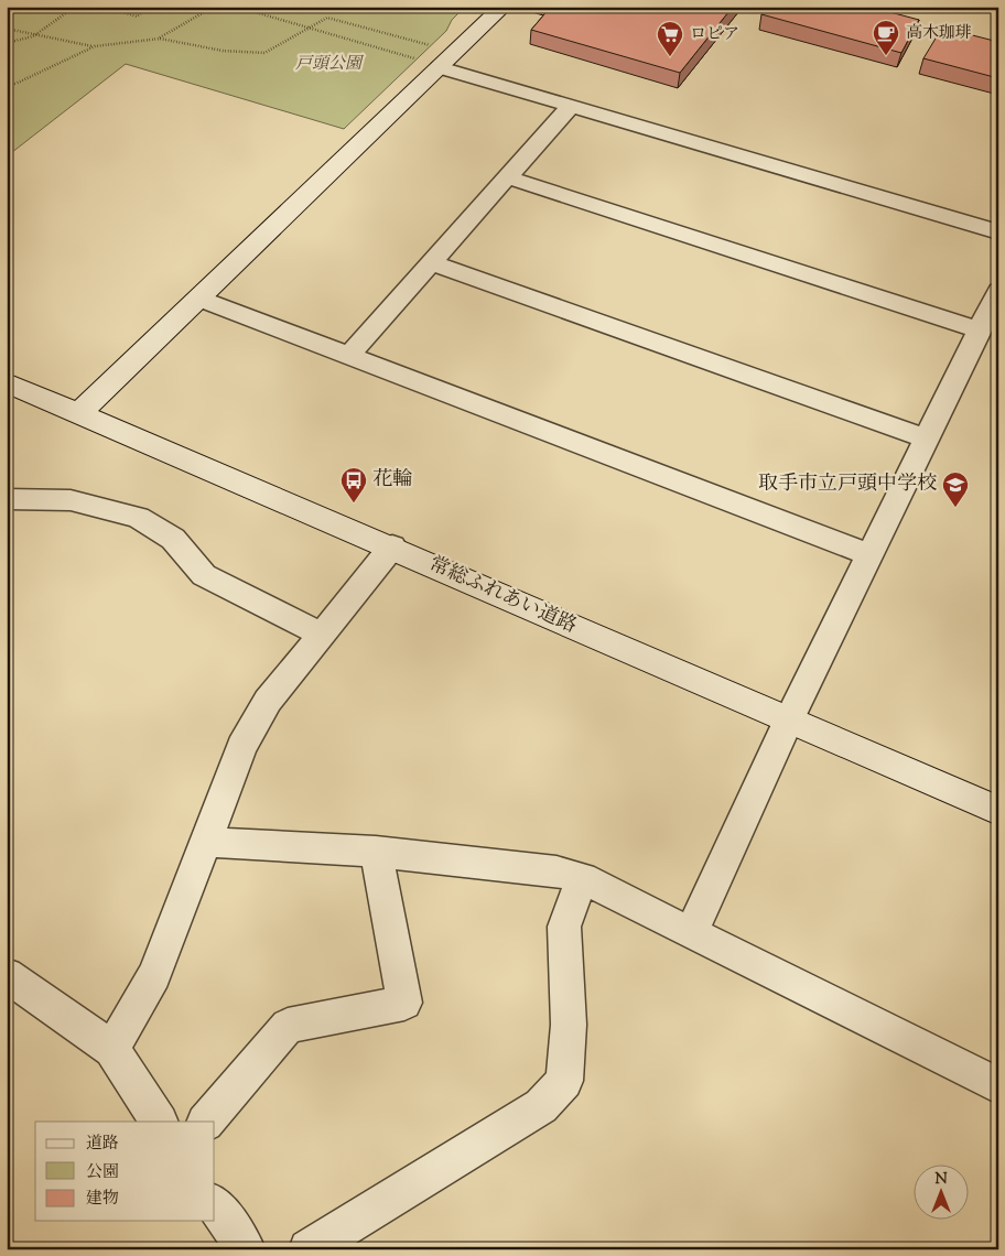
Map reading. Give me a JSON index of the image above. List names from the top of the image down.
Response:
{
  "streets": {
    "street": ["常総ふれあい道路"]
  },
  "parks": ["戸頭公園"],
  "places": {
    "cafe": ["高木珈琲"],
    "supermarket": ["ロピア"],
    "bus stop": ["花輪"],
    "school or university": ["取手市立戸頭中学校"]
  },
  "legend": ["道路", "公園", "建物"],
  "north": "top"
}
